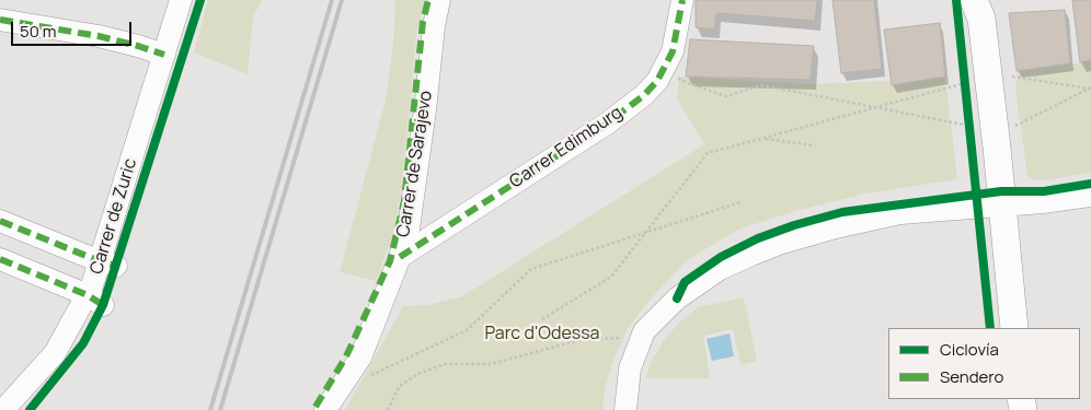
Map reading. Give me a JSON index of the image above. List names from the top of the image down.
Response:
{
  "streets": {
    "street": ["Carrer Edimburg", "Carrer de Sarajevo", "Carrer de Zuric"]
  },
  "crossings": [
    ["Carrer Edimburg", "Carrer de Sarajevo"]
  ],
  "parks": ["Parc d'Odessa"],
  "legend": ["Ciclovía", "Sendero"],
  "scale_bar": "50 m"
}
